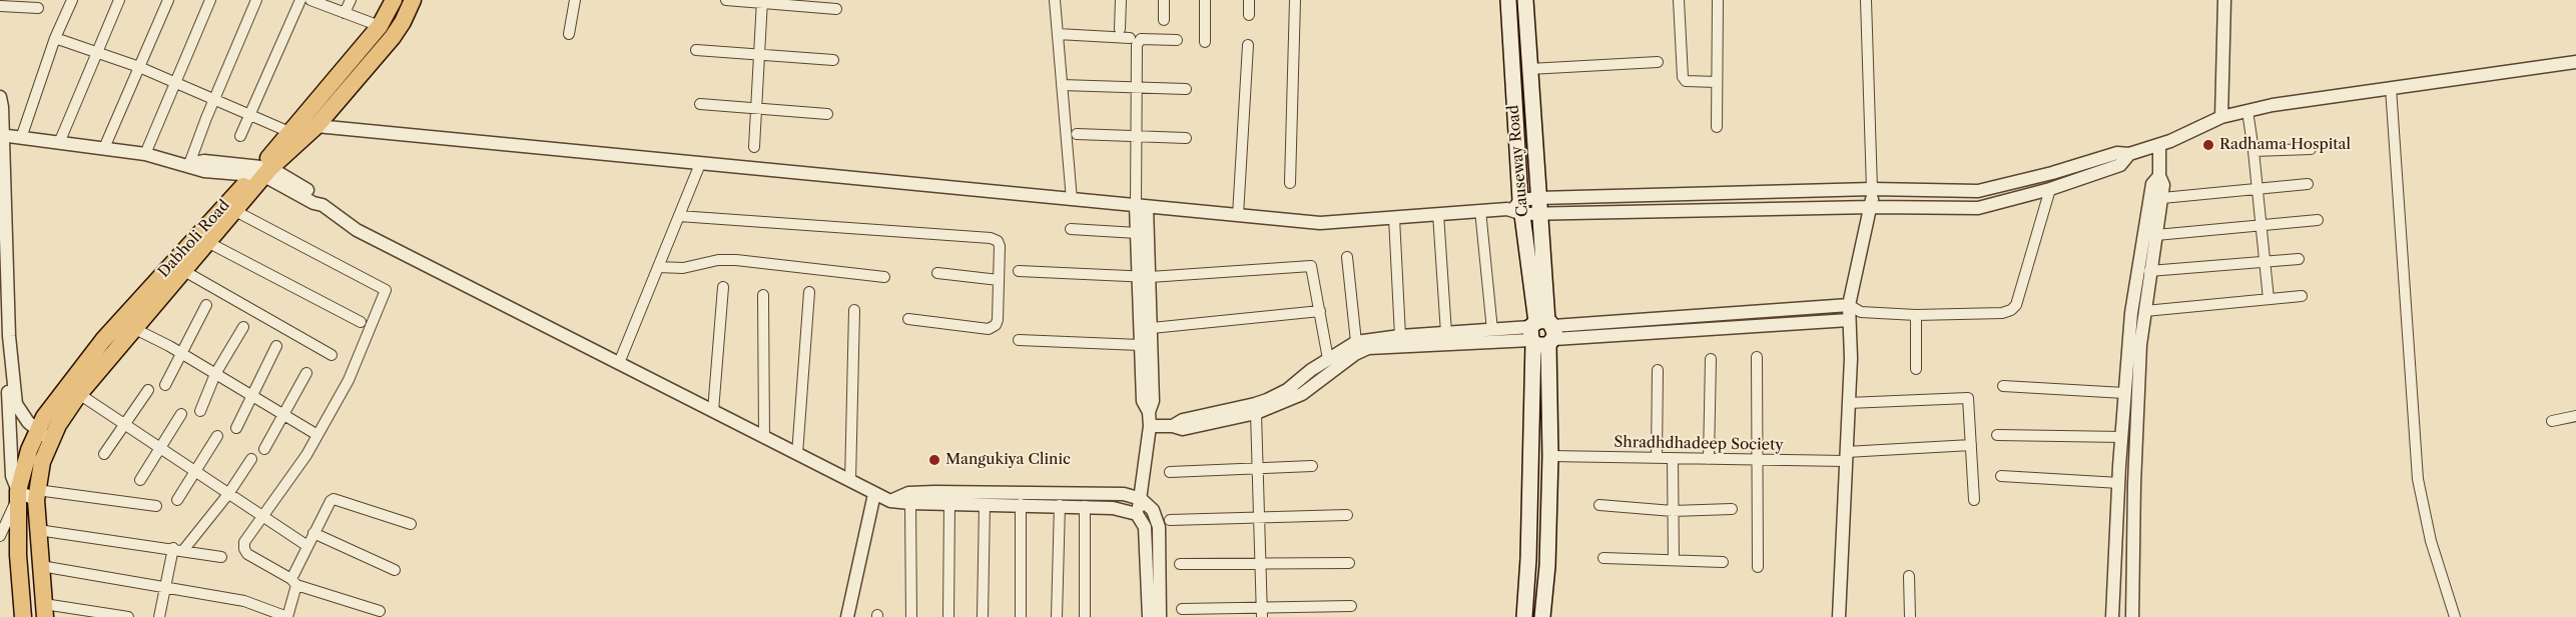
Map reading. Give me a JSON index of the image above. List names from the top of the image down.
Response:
{
  "streets": {
    "main road": ["Causeway Road", "Dabholi Road"],
    "street": ["Shradhdhadeep Society"]
  },
  "crossings": [
    ["Causeway Road", "Shradhdhadeep Society"]
  ],
  "places": ["Radhama Hospital", "Mangukiya Clinic"]
}
